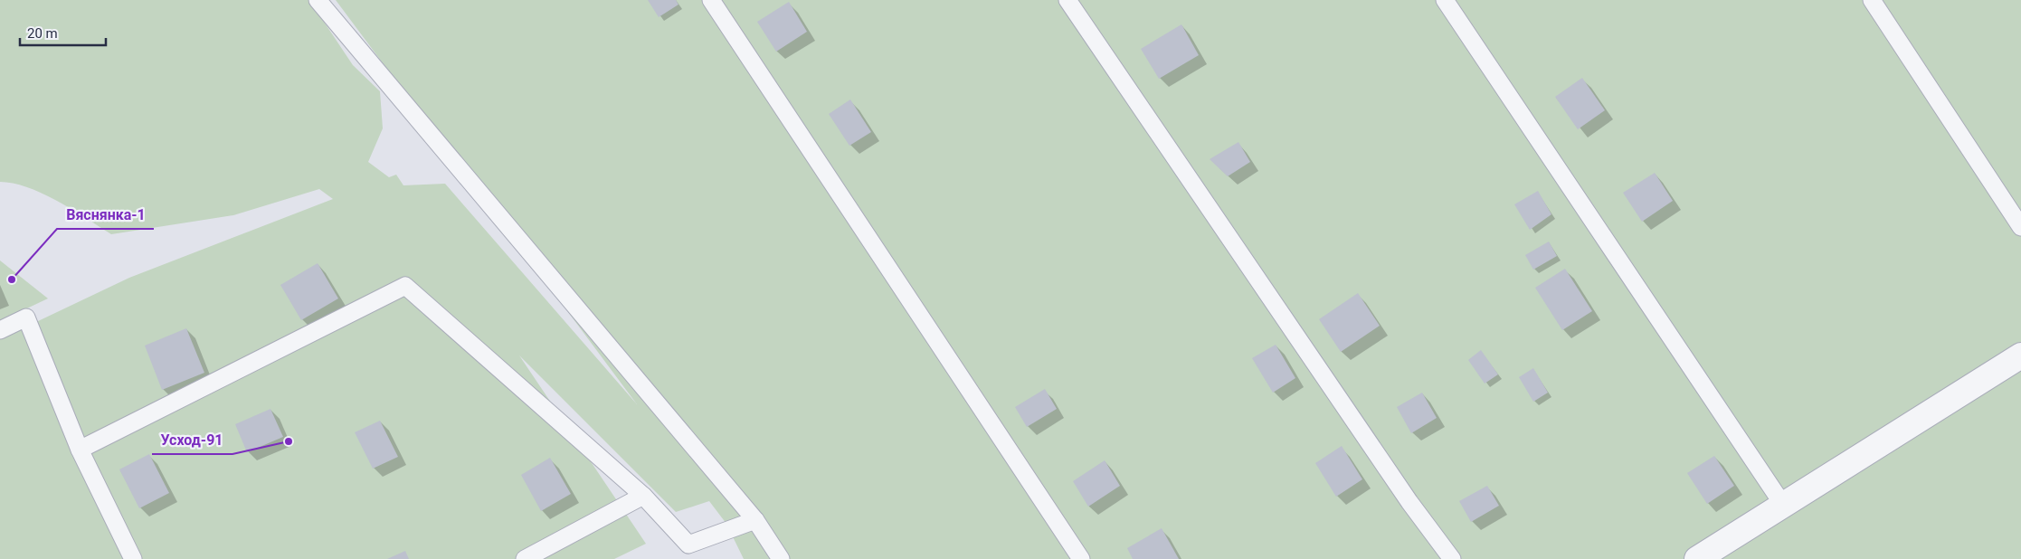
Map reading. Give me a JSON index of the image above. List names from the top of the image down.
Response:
{
  "places": ["Вяснянка-1", "Усход-91"],
  "scale_bar": "20 m"
}
